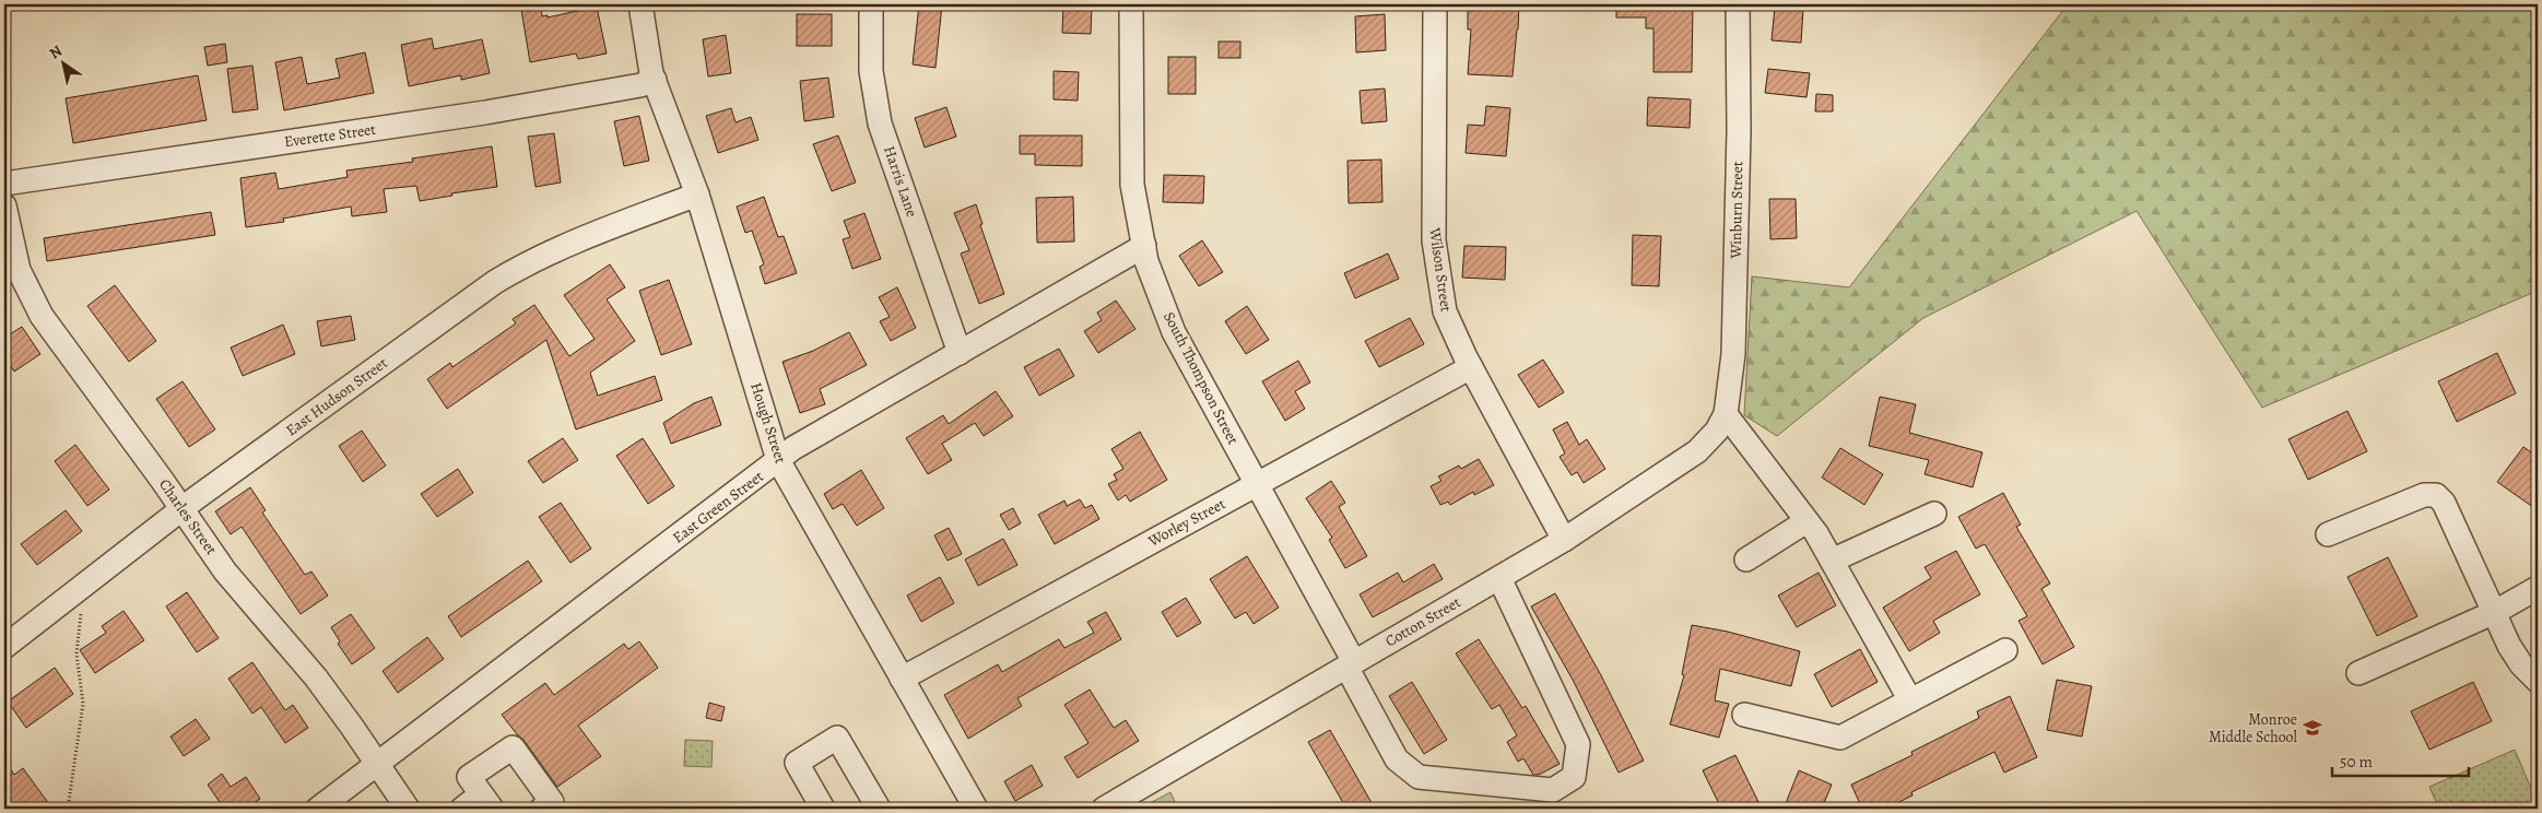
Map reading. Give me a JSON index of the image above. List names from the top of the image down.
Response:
{
  "streets": {
    "street": [
      "Everette Street",
      "Harris Lane",
      "Winburn Street",
      "Wilson Street",
      "South Thompson Street",
      "East Hudson Street",
      "Hough Street",
      "East Green Street",
      "Charles Street",
      "Worley Street",
      "Cotton Street"
    ]
  },
  "crossings": [
    ["Everette Street", "Hough Street"],
    ["Harris Lane", "East Green Street"],
    ["Winburn Street", "Cotton Street"],
    ["Wilson Street", "Worley Street"],
    ["Wilson Street", "Cotton Street"],
    ["South Thompson Street", "East Green Street"],
    ["South Thompson Street", "Worley Street"],
    ["South Thompson Street", "Cotton Street"],
    ["East Hudson Street", "Hough Street"],
    ["East Hudson Street", "Charles Street"],
    ["Hough Street", "East Green Street"],
    ["Hough Street", "Worley Street"],
    ["East Green Street", "Charles Street"]
  ],
  "places": {
    "school or university": ["Monroe Middle School"]
  },
  "scale_bar": "50 m",
  "north": "top left"
}
